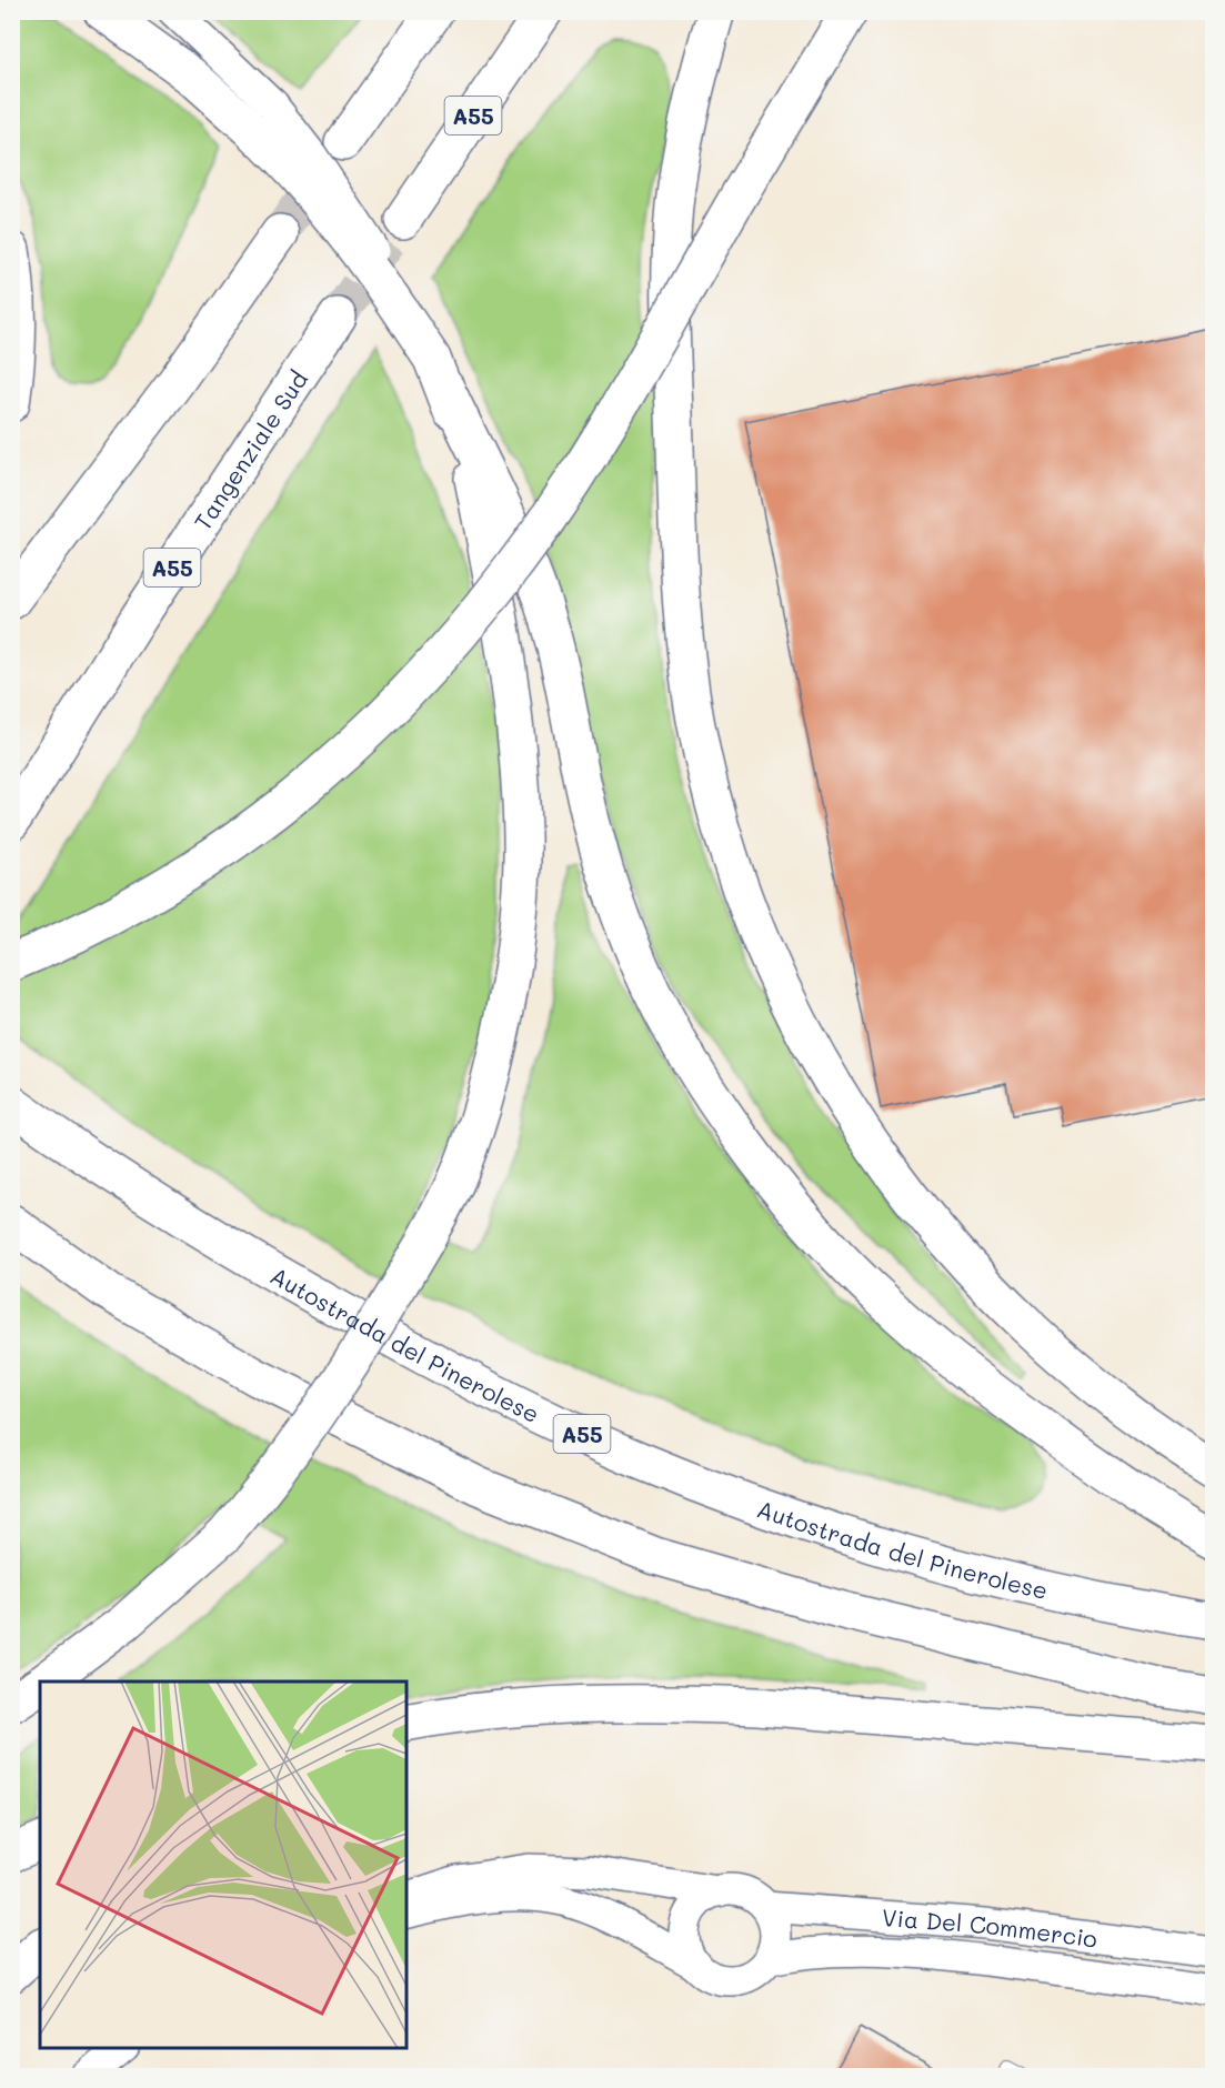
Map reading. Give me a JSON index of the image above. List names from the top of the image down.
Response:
{
  "streets": {
    "highway": ["A55", "Tangenziale Sud", "Autostrada del Pinerolese"],
    "street": ["Via Del Commercio"]
  }
}
